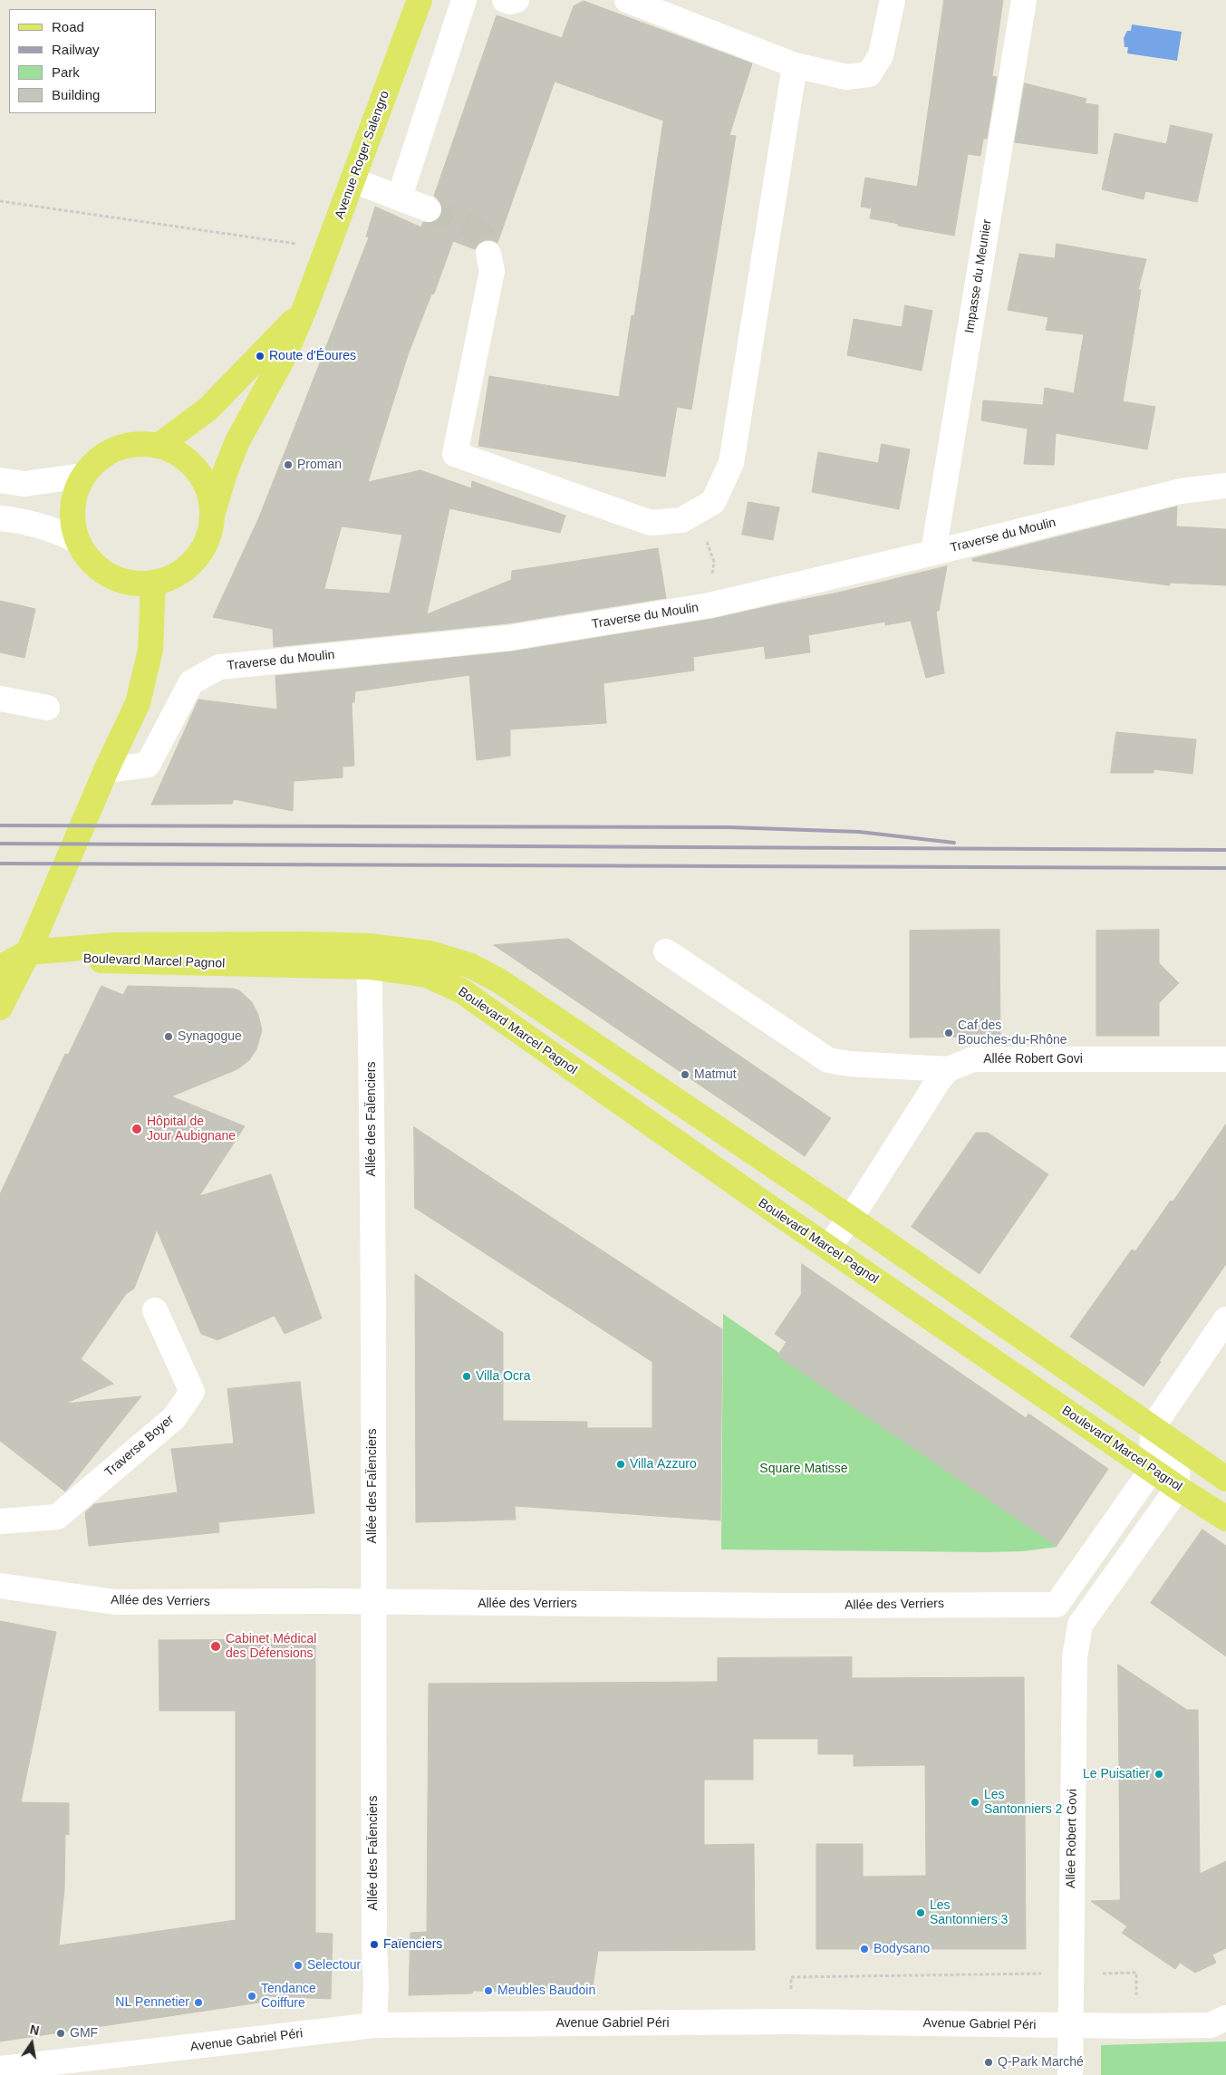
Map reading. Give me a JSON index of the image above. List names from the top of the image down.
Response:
{
  "streets": {
    "main road": ["Avenue Roger Salengro", "Boulevard Marcel Pagnol"],
    "street": [
      "Impasse du Meunier",
      "Traverse du Moulin",
      "Allée Robert Govi",
      "Allée des FaÏenciers",
      "Traverse Boyer",
      "Allée des Verriers",
      "Avenue Gabriel Péri"
    ]
  },
  "crossings": [
    ["Impasse du Meunier", "Traverse du Moulin"],
    ["Boulevard Marcel Pagnol", "Allée Robert Govi"],
    ["Boulevard Marcel Pagnol", "Allée des FaÏenciers"],
    ["Allée Robert Govi", "Avenue Gabriel Péri"],
    ["Allée des FaÏenciers", "Allée des Verriers"],
    ["Allée des FaÏenciers", "Avenue Gabriel Péri"]
  ],
  "parks": ["Square Matisse"],
  "places": [
    "Route d'Éoures",
    "Proman",
    "Caf des Bouches-du-Rhône",
    "Synagogue",
    "Matmut",
    "Hôpital de Jour Aubignane",
    "Villa Ocra",
    "Villa Azzuro",
    "Cabinet Médical des Défensions",
    "Le Puisatier",
    "Les Santonniers 2",
    "Les Santonniers 3",
    "Faïenciers",
    "Bodysano",
    "Selectour",
    "Meubles Baudoin",
    "Tendance Coiffure",
    "NL Pennetier",
    "GMF",
    "Q-Park Marché"
  ],
  "legend": [
    "Road",
    "Railway",
    "Park",
    "Building"
  ],
  "north": "top"
}
